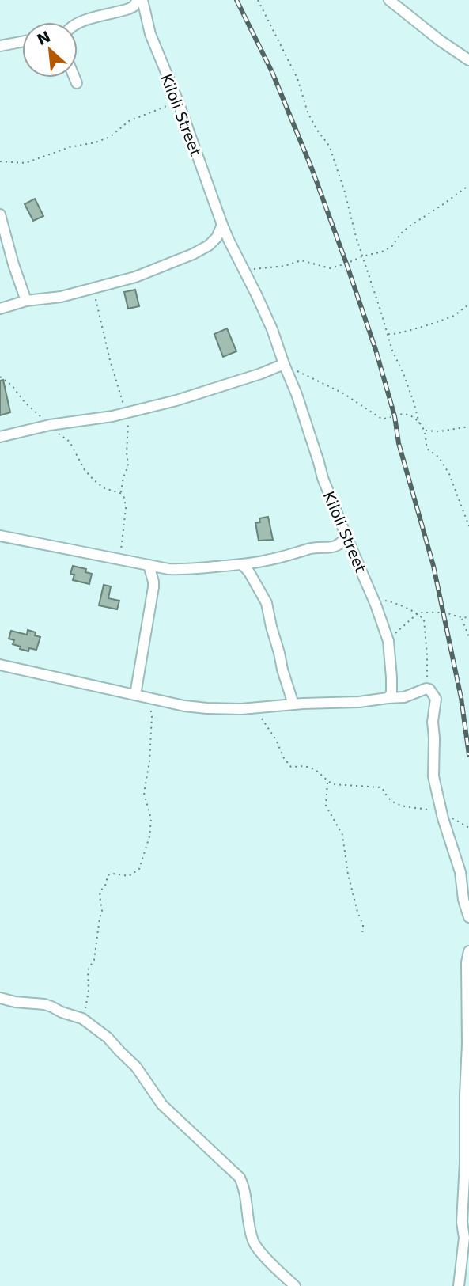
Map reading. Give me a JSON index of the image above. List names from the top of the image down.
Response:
{
  "streets": {
    "street": ["Kiloli Street"]
  },
  "north": "top left"
}
